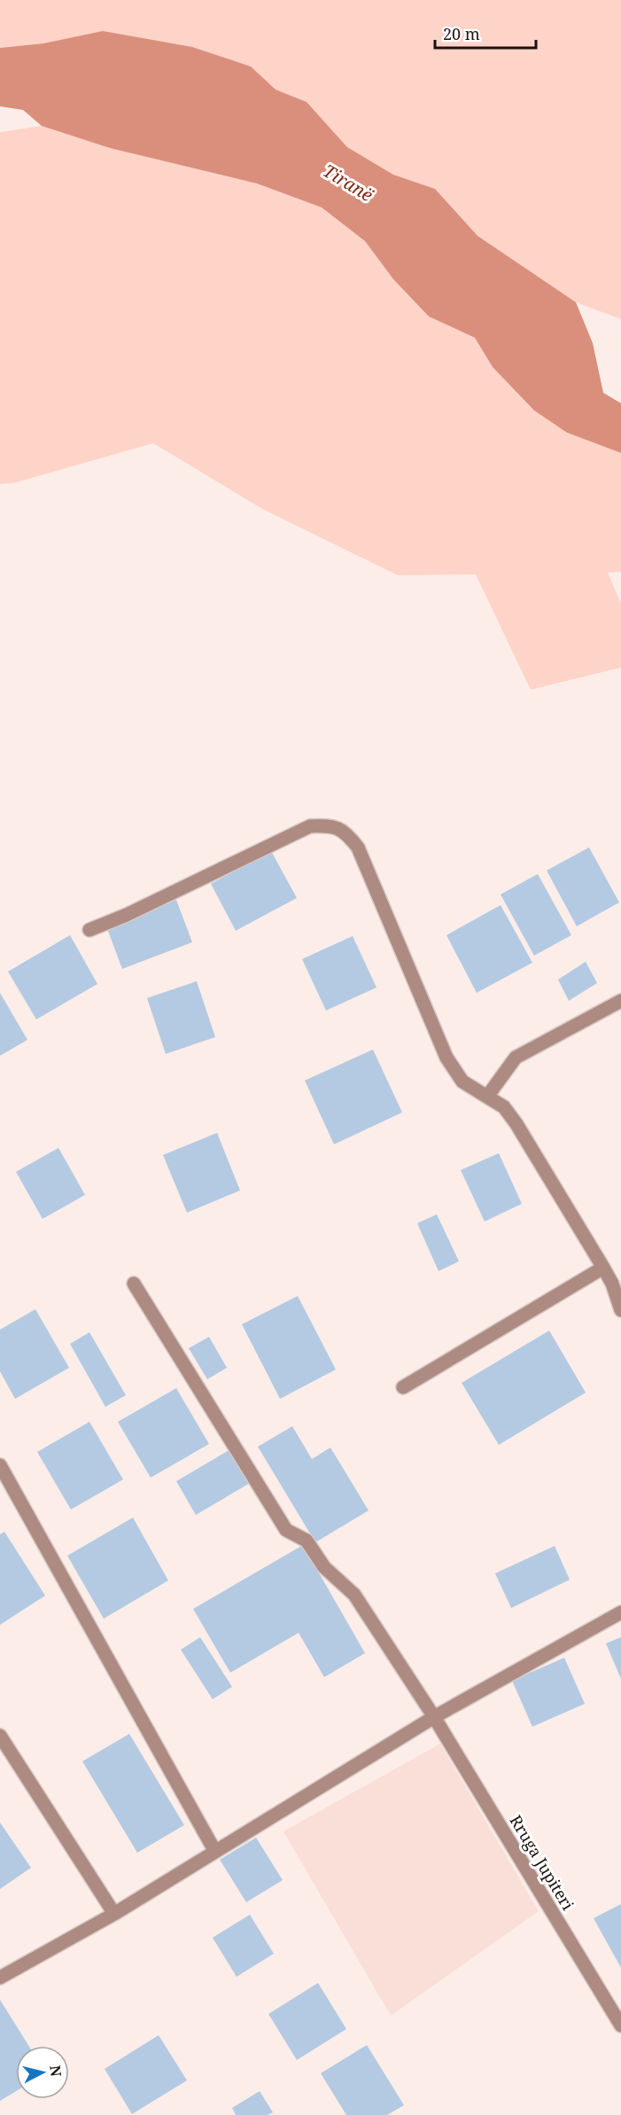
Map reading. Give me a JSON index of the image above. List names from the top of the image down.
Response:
{
  "streets": {
    "street": ["Rruga Jupiteri"]
  },
  "water": ["Tiranë"],
  "scale_bar": "20 m",
  "north": "right"
}
